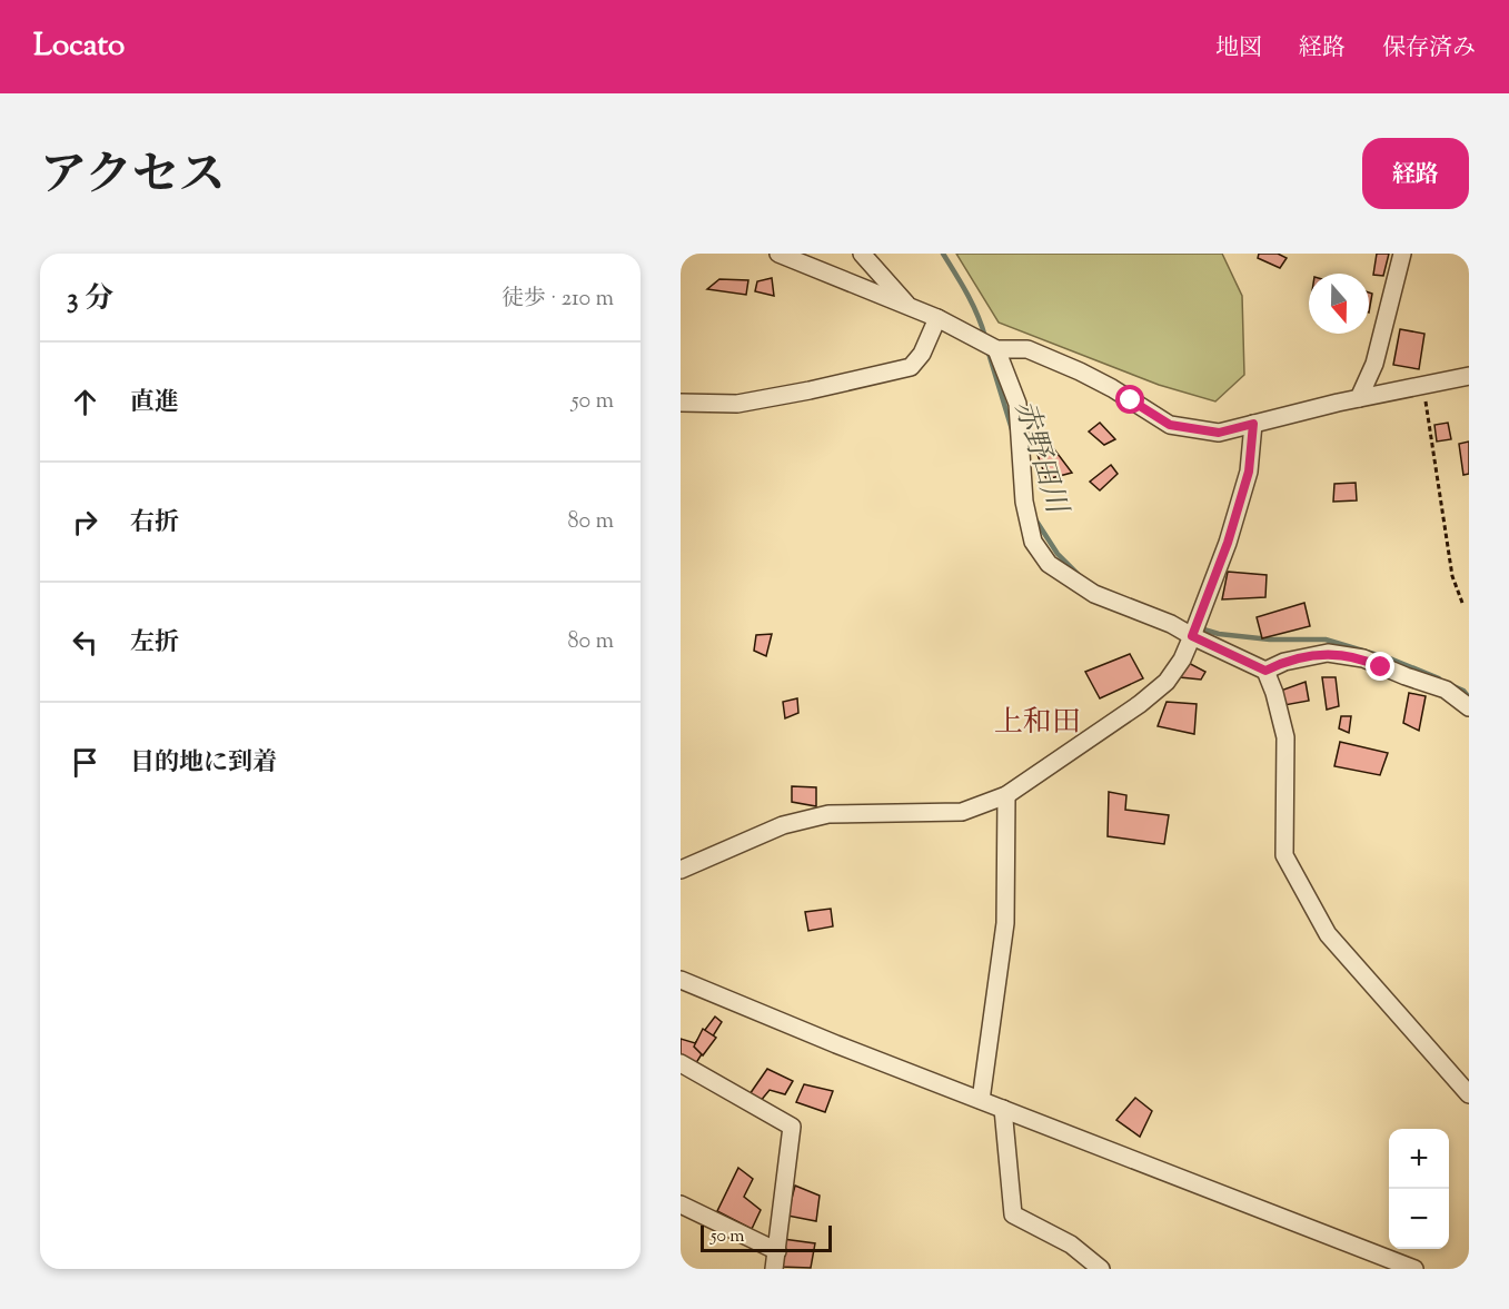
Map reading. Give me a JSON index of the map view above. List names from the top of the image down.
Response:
{
  "districts": ["上和田"],
  "water": ["赤野田川"],
  "scale_bar": "50 m",
  "north": "bottom",
  "page": {
    "header": "Locato",
    "nav": ["地図", "経路", "保存済み"],
    "title": "アクセス",
    "buttons": "経路",
    "heading": ["3 分", "徒歩 · 210 m"],
    "list": [
      ["直進", "50 m"],
      ["右折", "80 m"],
      ["左折", "80 m"],
      "目的地に到着"
    ],
    "map_buttons": ["+", "−"],
    "scale": "50 m"
  }
}
